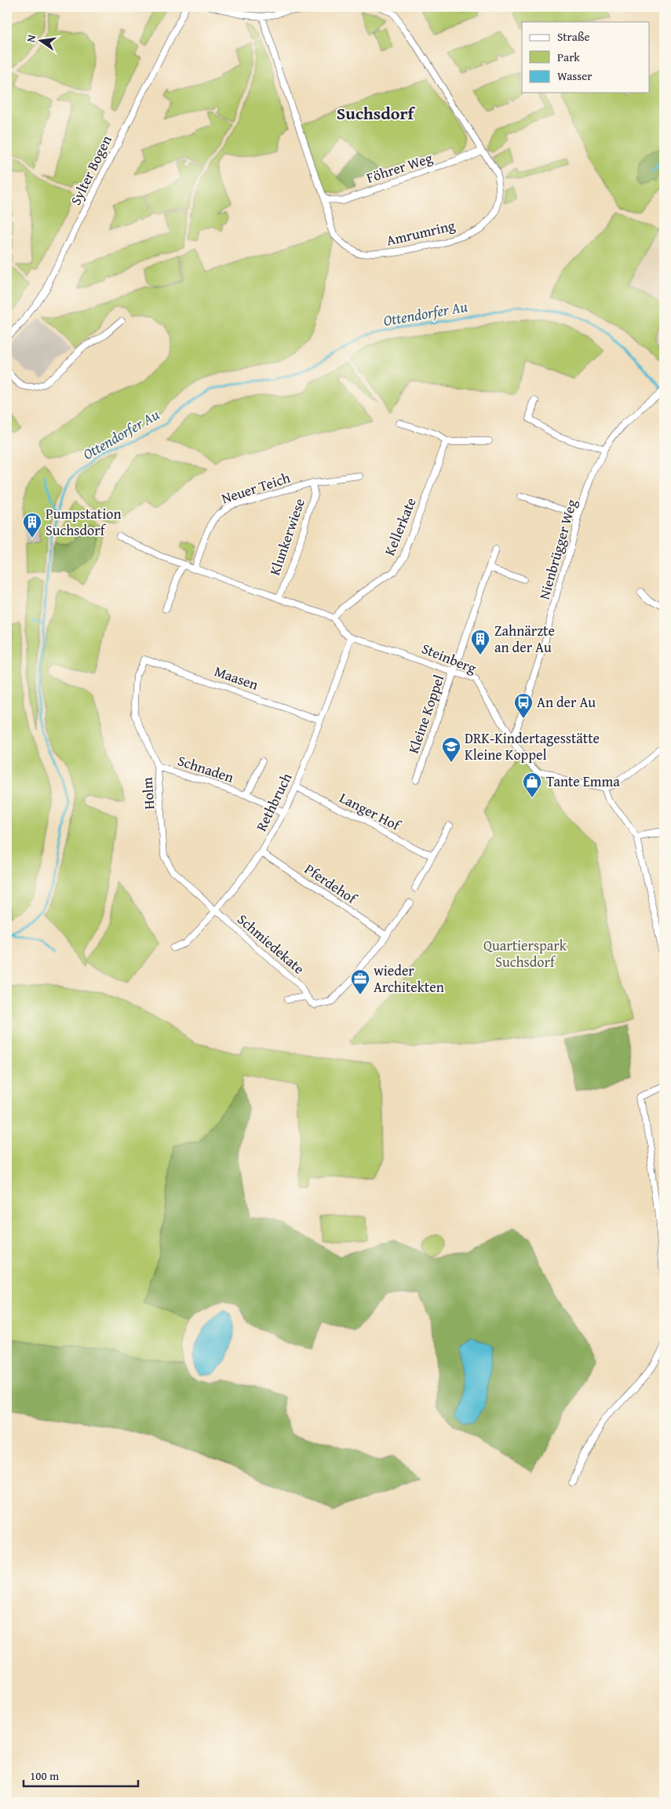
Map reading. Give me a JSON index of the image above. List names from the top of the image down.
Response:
{
  "streets": {
    "street": [
      "Föhrer Weg",
      "Sylter Bogen",
      "Amrumring",
      "Neuer Teich",
      "Kellerkate",
      "Klunkerwiese",
      "Nienbrügger Weg",
      "Steinberg",
      "Maasen",
      "Kleine Koppel",
      "Schnaden",
      "Holm",
      "Rethbruch",
      "Langer Hof",
      "Pferdehof",
      "Schmiedekate"
    ]
  },
  "crossings": [
    ["Föhrer Weg", "Amrumring"],
    ["Neuer Teich", "Klunkerwiese"],
    ["Kellerkate", "Steinberg"],
    ["Nienbrügger Weg", "Steinberg"],
    ["Steinberg", "Kleine Koppel"],
    ["Steinberg", "Rethbruch"],
    ["Maasen", "Holm"],
    ["Maasen", "Rethbruch"],
    ["Schnaden", "Holm"],
    ["Schnaden", "Rethbruch"],
    ["Holm", "Rethbruch"],
    ["Holm", "Schmiedekate"],
    ["Rethbruch", "Langer Hof"],
    ["Rethbruch", "Pferdehof"],
    ["Rethbruch", "Schmiedekate"],
    ["Pferdehof", "Schmiedekate"]
  ],
  "districts": ["Suchsdorf"],
  "water": ["Ottendorfer Au"],
  "parks": ["Quartierspark Suchsdorf"],
  "places": {
    "building": ["Pumpstation Suchsdorf", "Zahnärzte an der Au"],
    "bus stop": ["An der Au"],
    "school or university": ["DRK-Kindertagesstätte Kleine Koppel"],
    "shop": ["Tante Emma"],
    "office": ["wieder Architekten"]
  },
  "legend": ["Straße", "Park", "Wasser"],
  "scale_bar": "100 m",
  "north": "left"
}
